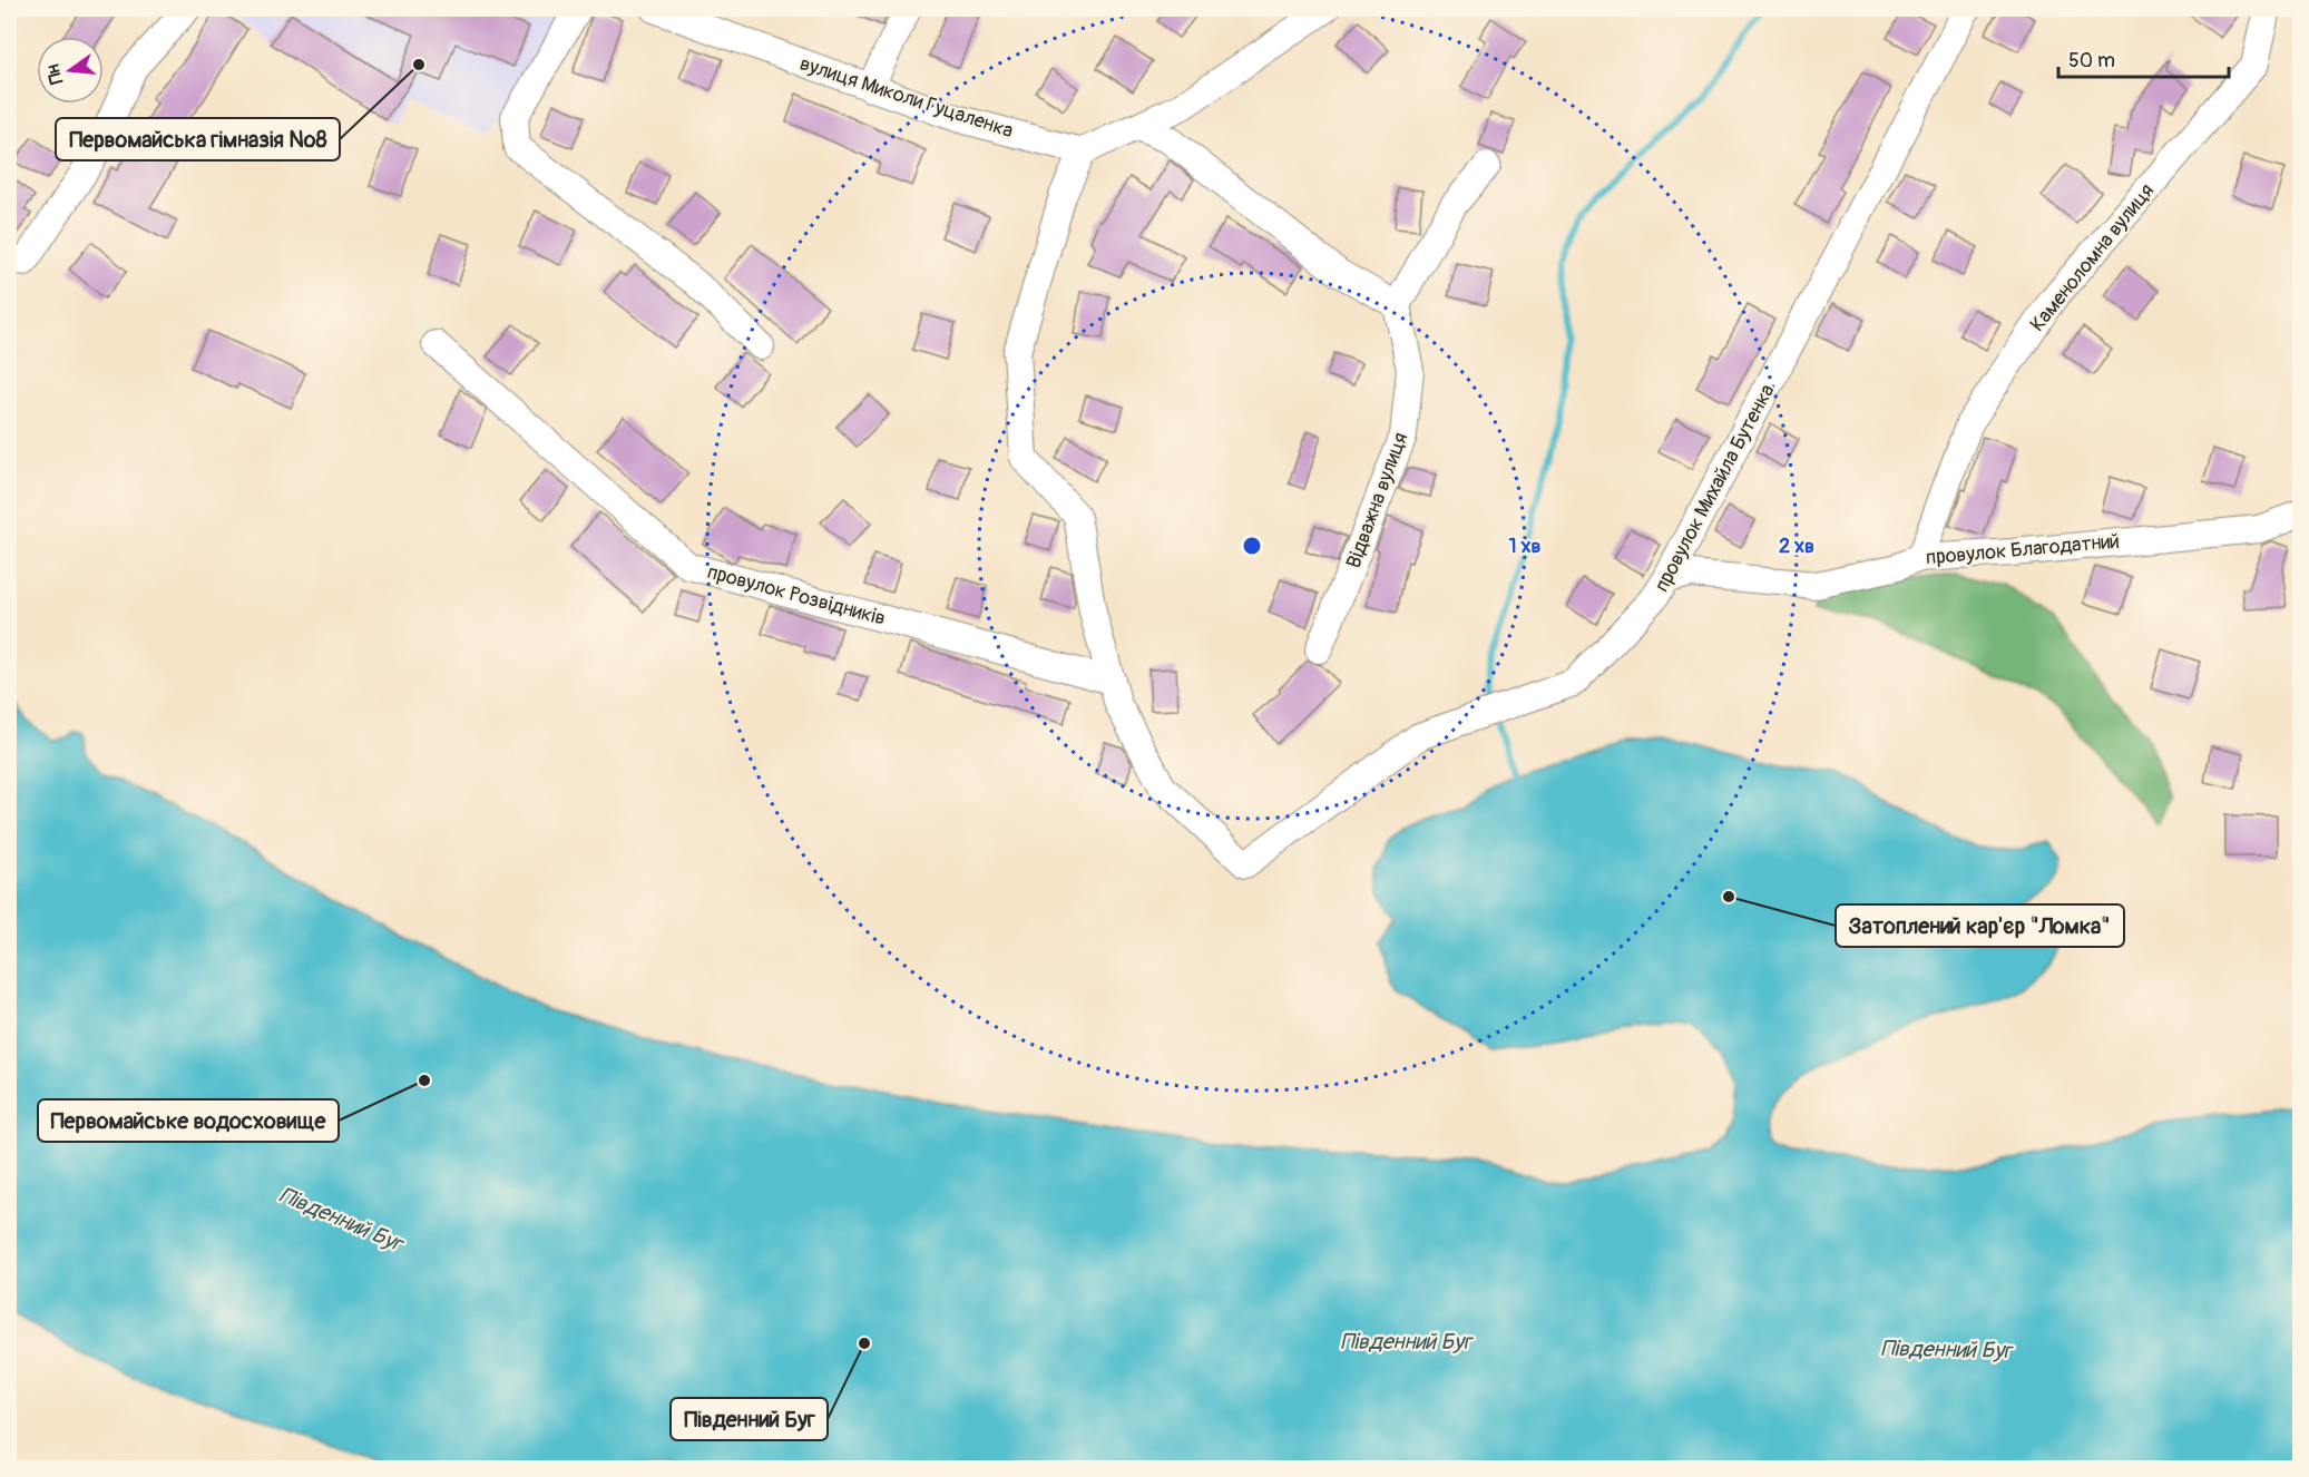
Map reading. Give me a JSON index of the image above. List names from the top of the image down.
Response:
{
  "streets": {
    "street": [
      "вулиця Миколи Гуцаленка",
      "Каменоломна вулиця",
      "провулок Михайла Бутенка",
      "Відважна вулиця",
      "провулок Благодатний",
      "провулок Розвідників"
    ]
  },
  "crossings": [
    ["Каменоломна вулиця", "провулок Благодатний"],
    ["провулок Михайла Бутенка", "провулок Благодатний"],
    ["провулок Михайла Бутенка", "провулок Розвідників"]
  ],
  "water": ["Південний Буг"],
  "places": [
    "Первомайська гімназія №8",
    "Затоплений кар'єр \"Ломка\"",
    "Первомайське водосховище",
    "Південний Буг"
  ],
  "scale_bar": "50 m",
  "north": "left",
  "rings": ["1 хв", "2 хв"]
}
